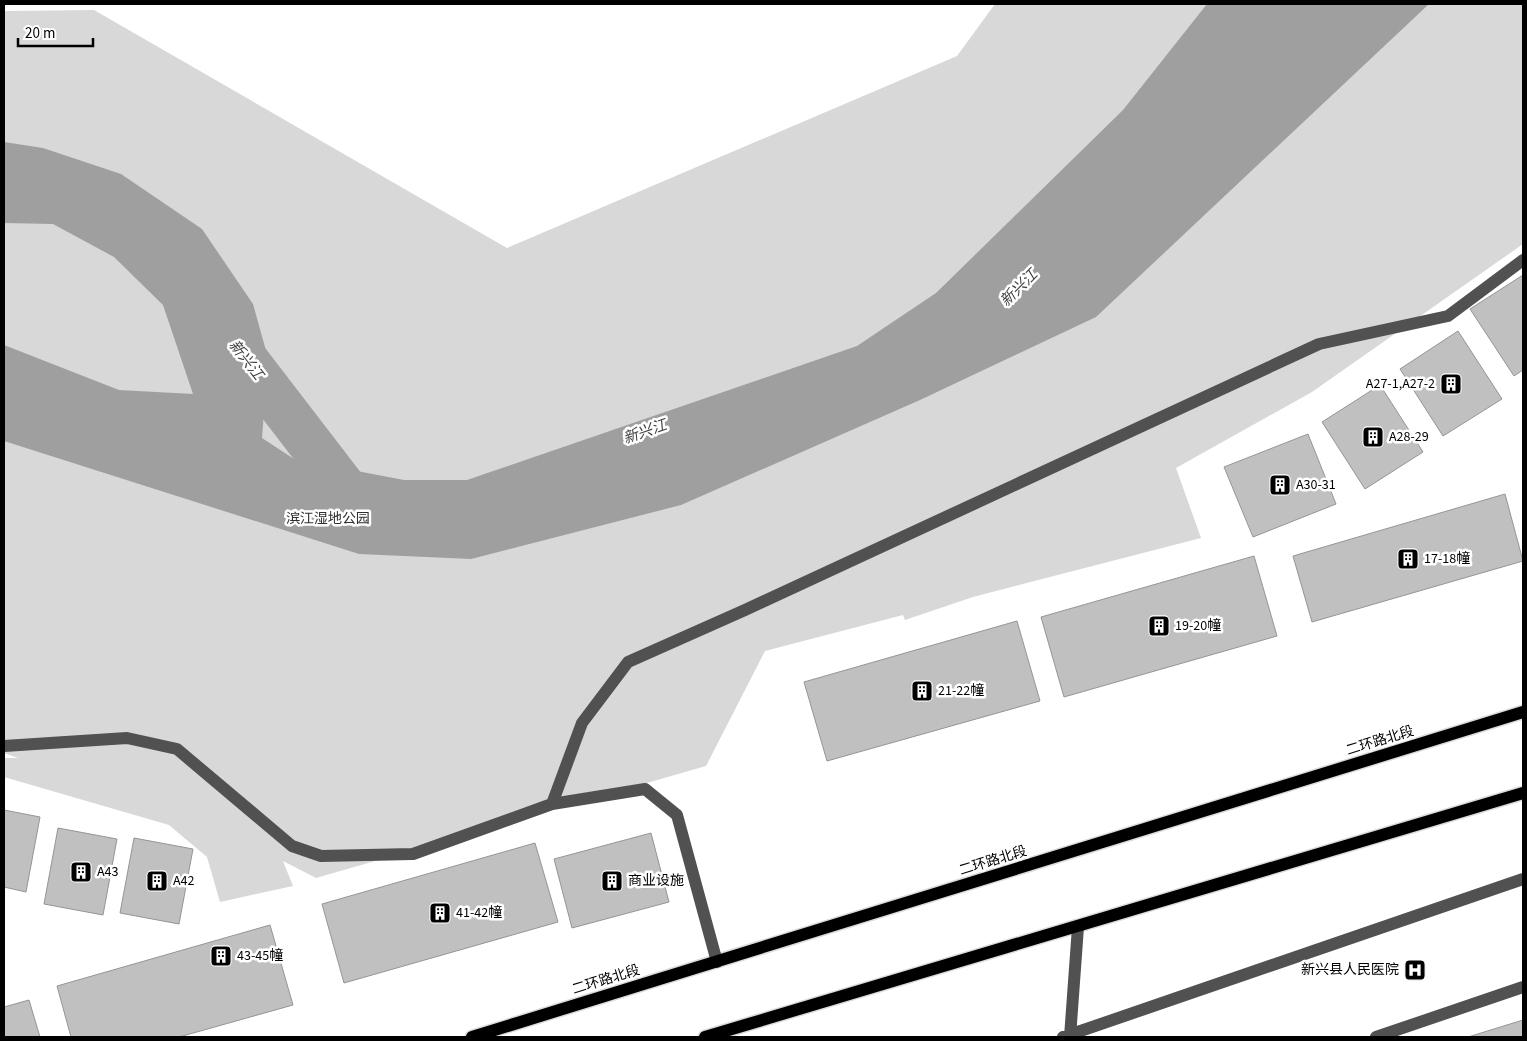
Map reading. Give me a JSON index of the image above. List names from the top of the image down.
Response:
{
  "streets": {
    "main road": ["二环路北段"]
  },
  "water": ["新兴江"],
  "parks": ["滨江湿地公园"],
  "places": {
    "building": [
      "A27-1,A27-2",
      "A28-29",
      "A30-31",
      "17-18幢",
      "19-20幢",
      "21-22幢",
      "A43",
      "A42",
      "商业设施",
      "41-42幢",
      "43-45幢"
    ],
    "hospital": ["新兴县人民医院"]
  },
  "scale_bar": "20 m"
}
